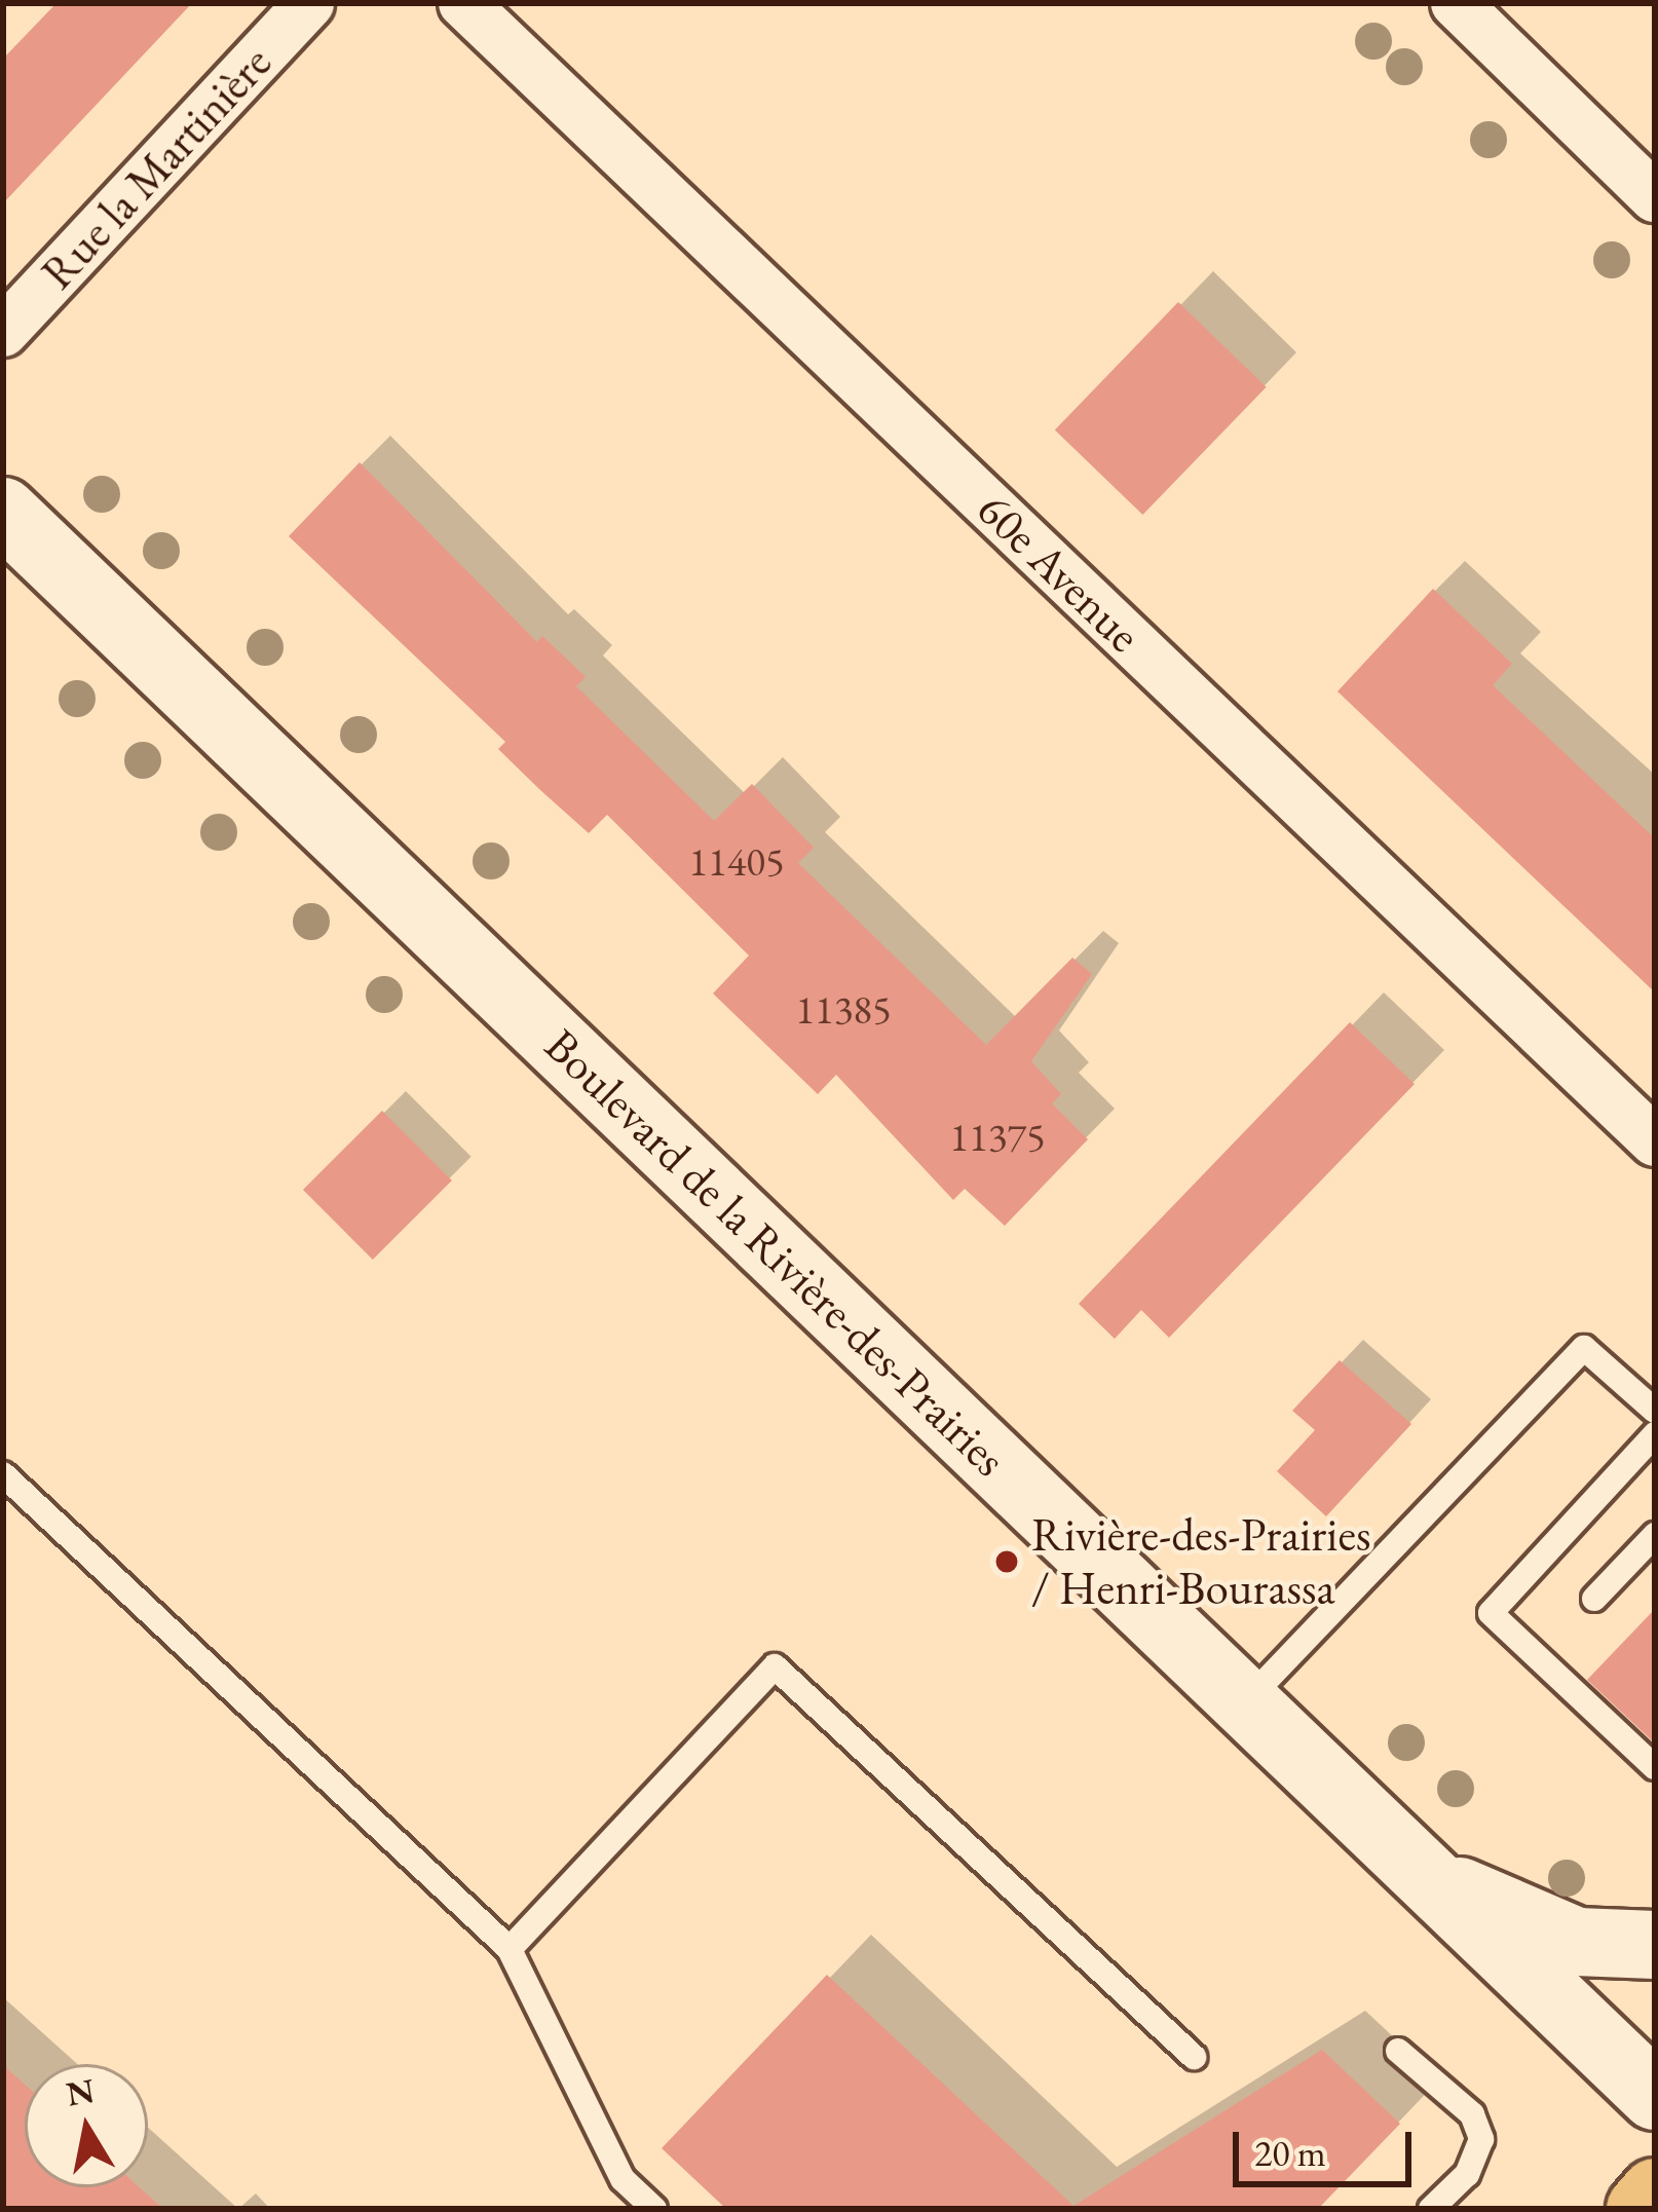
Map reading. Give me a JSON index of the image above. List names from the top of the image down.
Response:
{
  "streets": {
    "street": ["Rue la Martinière", "60e Avenue", "Boulevard de la Rivière-des-Prairies"]
  },
  "places": ["Rivière-des-Prairies / Henri-Bourassa"],
  "house_numbers": ["11405", "11385", "11375"],
  "scale_bar": "20 m",
  "north": "top"
}
